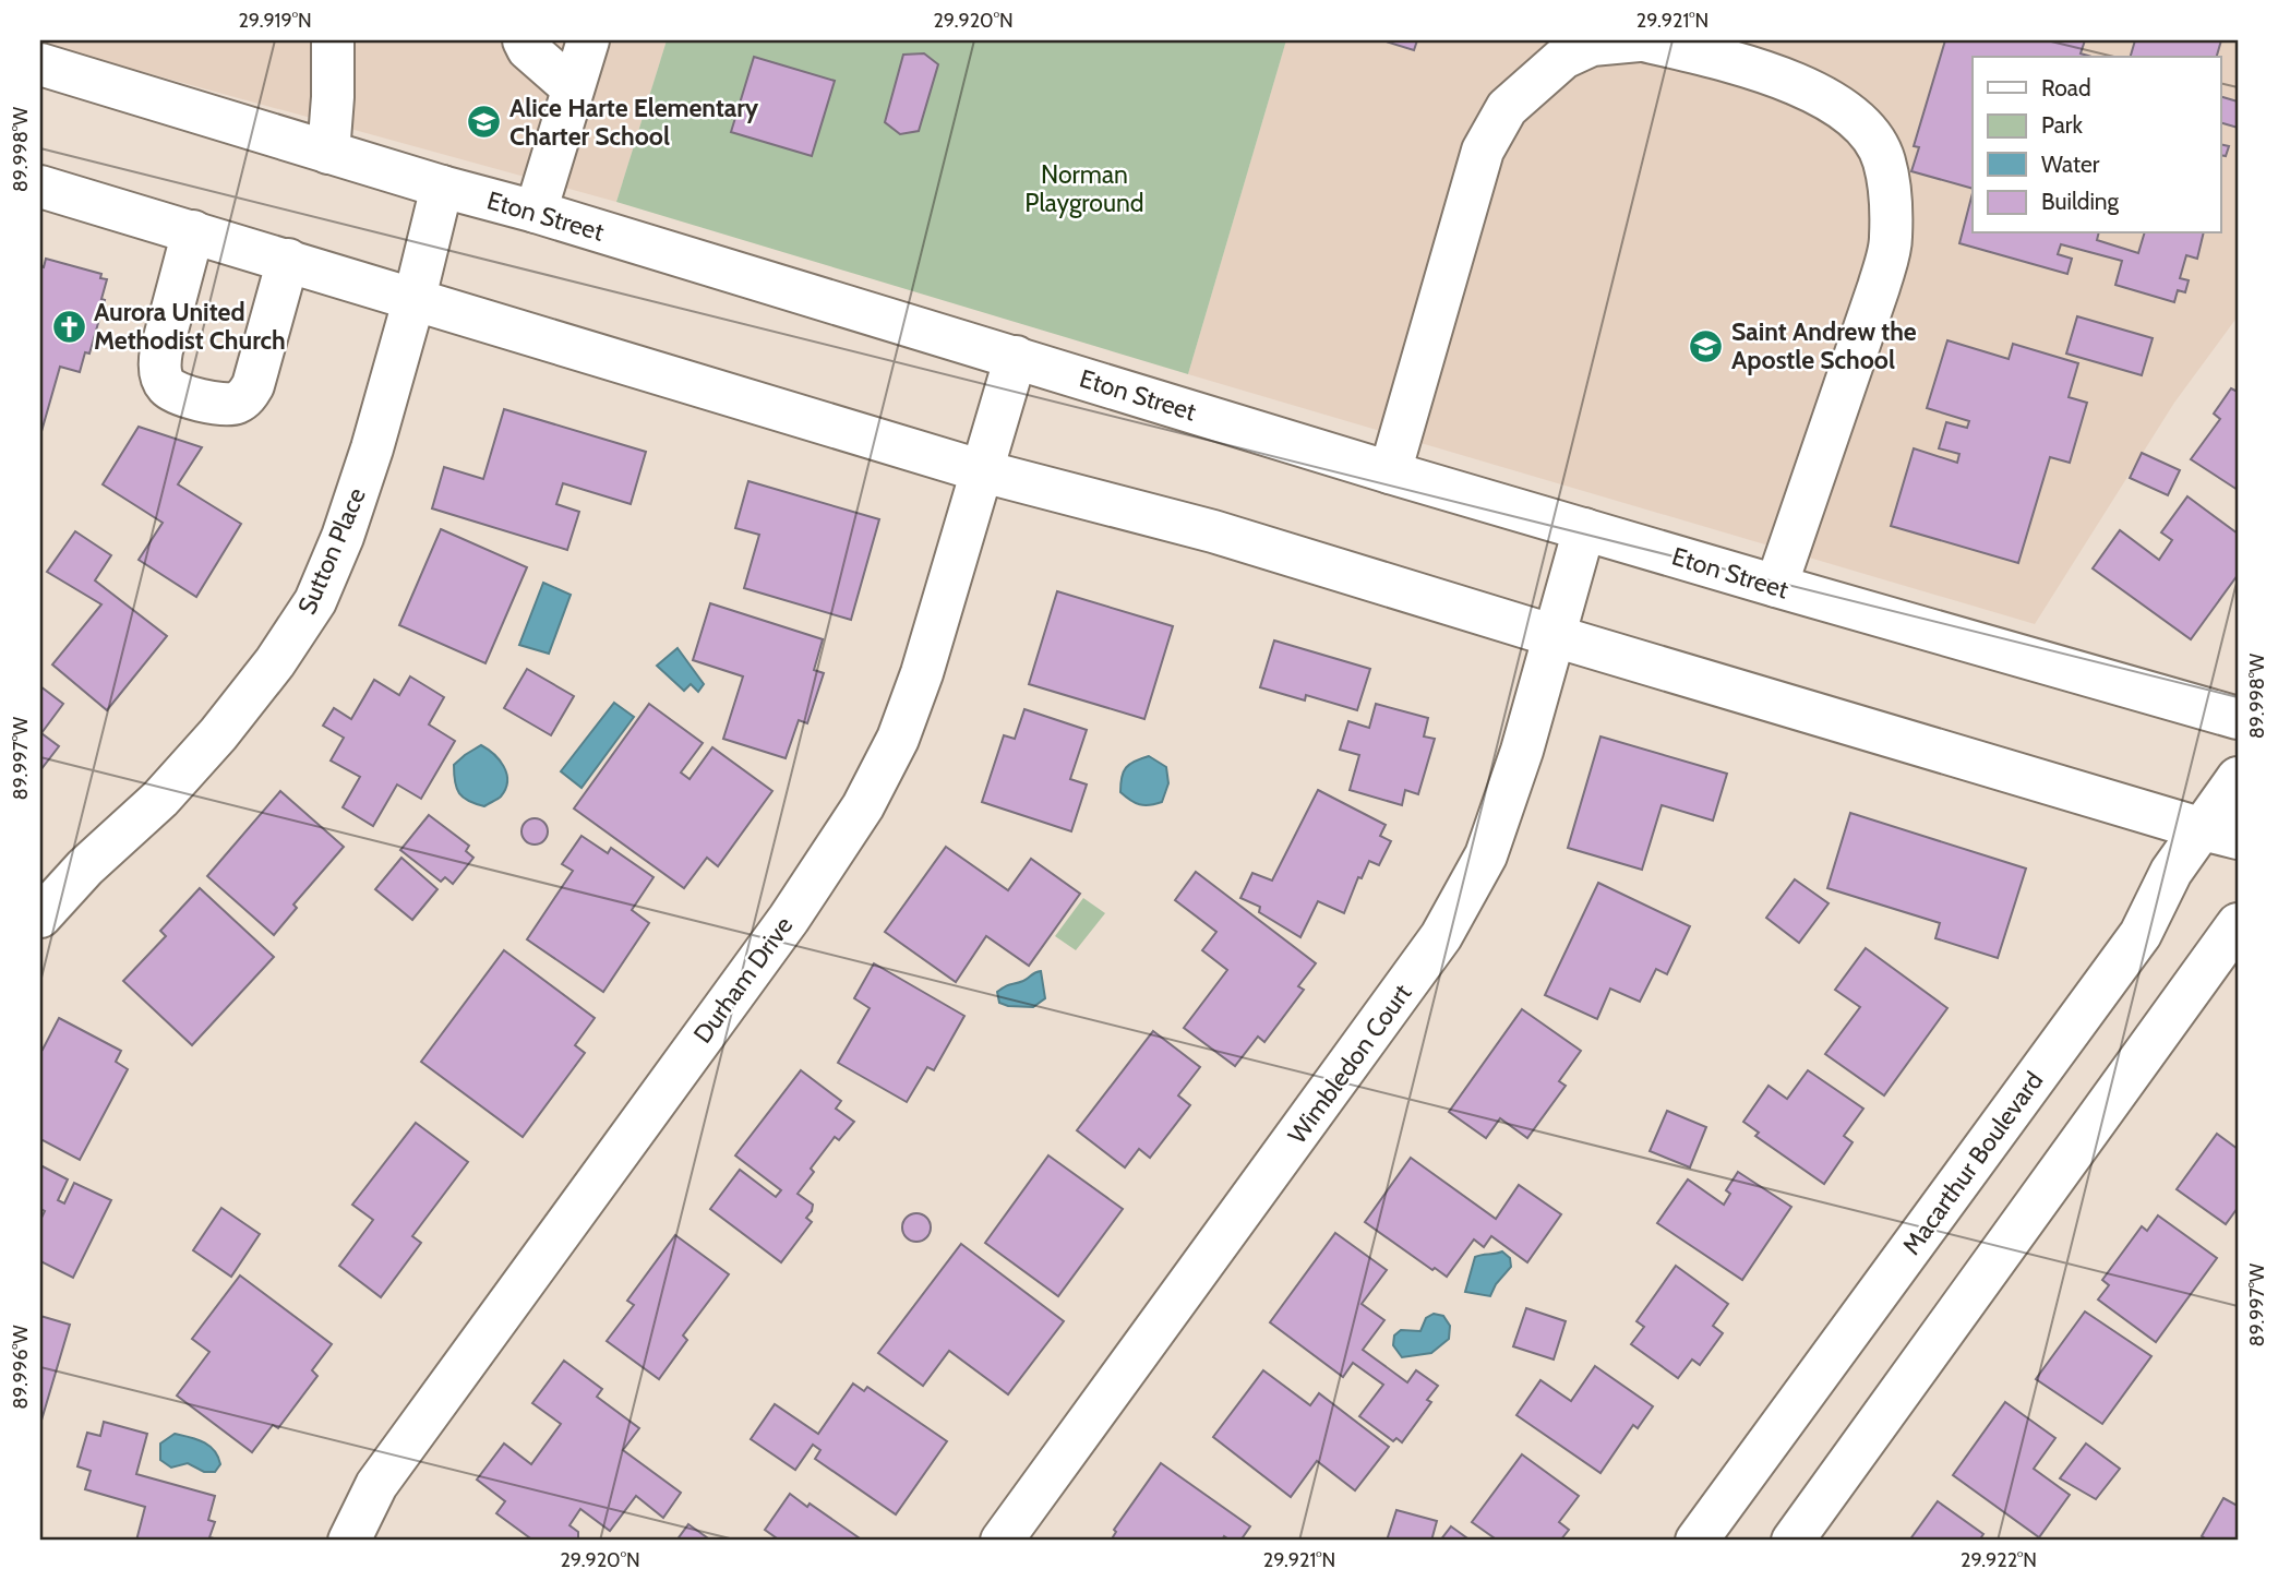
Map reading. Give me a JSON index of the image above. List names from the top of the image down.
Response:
{
  "streets": {
    "street": [
      "Eton Street",
      "Sutton Place",
      "Durham Drive",
      "Wimbledon Court",
      "Macarthur Boulevard"
    ]
  },
  "crossings": [
    ["Eton Street", "Sutton Place"],
    ["Eton Street", "Durham Drive"],
    ["Eton Street", "Wimbledon Court"]
  ],
  "parks": ["Norman Playground"],
  "places": {
    "school or university": ["Alice Harte Elementary Charter School", "Saint Andrew the Apostle School"],
    "church": ["Aurora United Methodist Church"]
  },
  "legend": [
    "Road",
    "Park",
    "Water",
    "Building"
  ],
  "coordinates": [
    "29.919°N",
    "29.920°N",
    "29.921°N",
    "89.998°W",
    "89.997°W",
    "89.996°W",
    "29.922°N"
  ]
}
